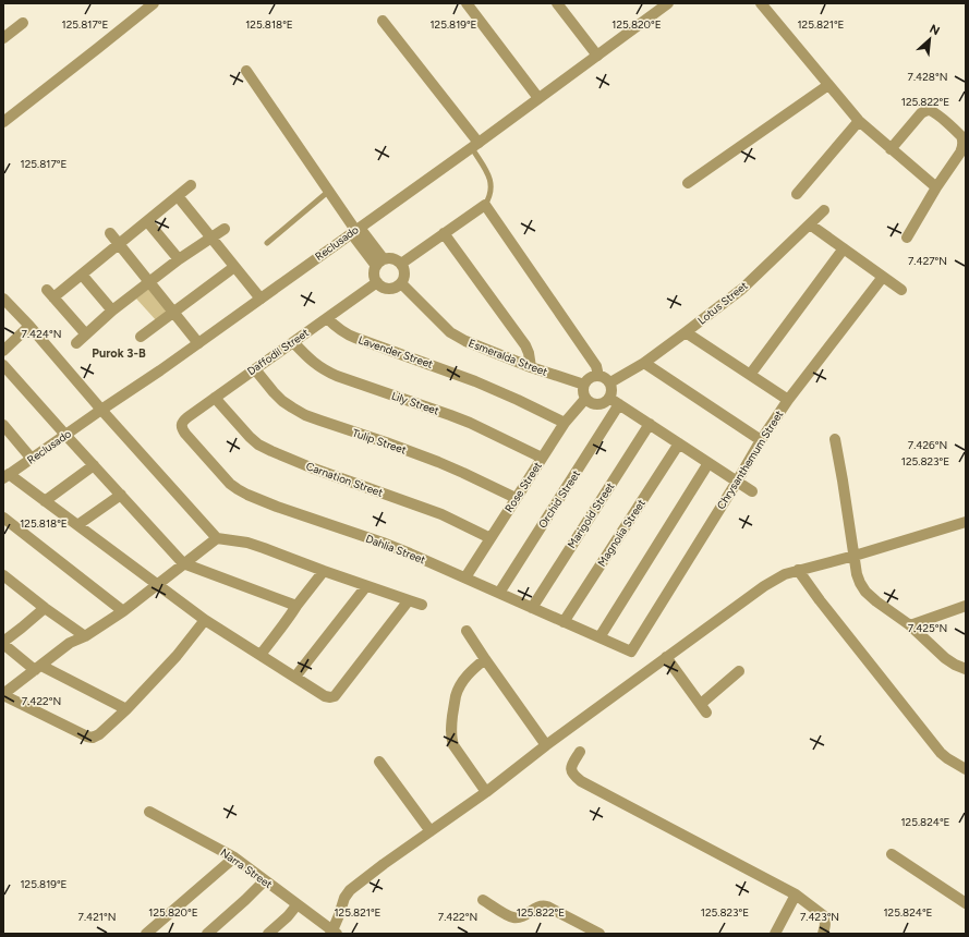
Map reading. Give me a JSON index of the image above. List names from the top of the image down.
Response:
{
  "streets": {
    "street": [
      "Reclusado",
      "Lotus Street",
      "Daffodil Street",
      "Lavender Street",
      "Esmeralda Street",
      "Lily Street",
      "Tulip Street",
      "Chrysanthemum Street",
      "Carnation Street",
      "Rose Street",
      "Orchid Street",
      "Marigold Street",
      "Magnolia Street",
      "Dahlia Street",
      "Narra Street"
    ]
  },
  "crossings": [
    ["Lotus Street", "Esmeralda Street"],
    ["Lotus Street", "Rose Street"],
    ["Daffodil Street", "Lavender Street"],
    ["Daffodil Street", "Esmeralda Street"],
    ["Daffodil Street", "Lily Street"],
    ["Daffodil Street", "Tulip Street"],
    ["Daffodil Street", "Carnation Street"],
    ["Daffodil Street", "Dahlia Street"],
    ["Lavender Street", "Rose Street"],
    ["Esmeralda Street", "Rose Street"],
    ["Lily Street", "Rose Street"],
    ["Tulip Street", "Rose Street"],
    ["Chrysanthemum Street", "Dahlia Street"],
    ["Carnation Street", "Rose Street"],
    ["Rose Street", "Dahlia Street"],
    ["Orchid Street", "Dahlia Street"],
    ["Marigold Street", "Dahlia Street"],
    ["Magnolia Street", "Dahlia Street"]
  ],
  "districts": ["Purok 3-B"],
  "north": "top right",
  "coordinates": [
    "125.817°E",
    "125.818°E",
    "125.819°E",
    "125.820°E",
    "125.821°E",
    "7.428°N",
    "125.822°E",
    "7.427°N",
    "7.424°N",
    "7.426°N",
    "125.823°E",
    "7.425°N",
    "7.422°N",
    "125.824°E",
    "7.421°N",
    "7.423°N"
  ]
}
